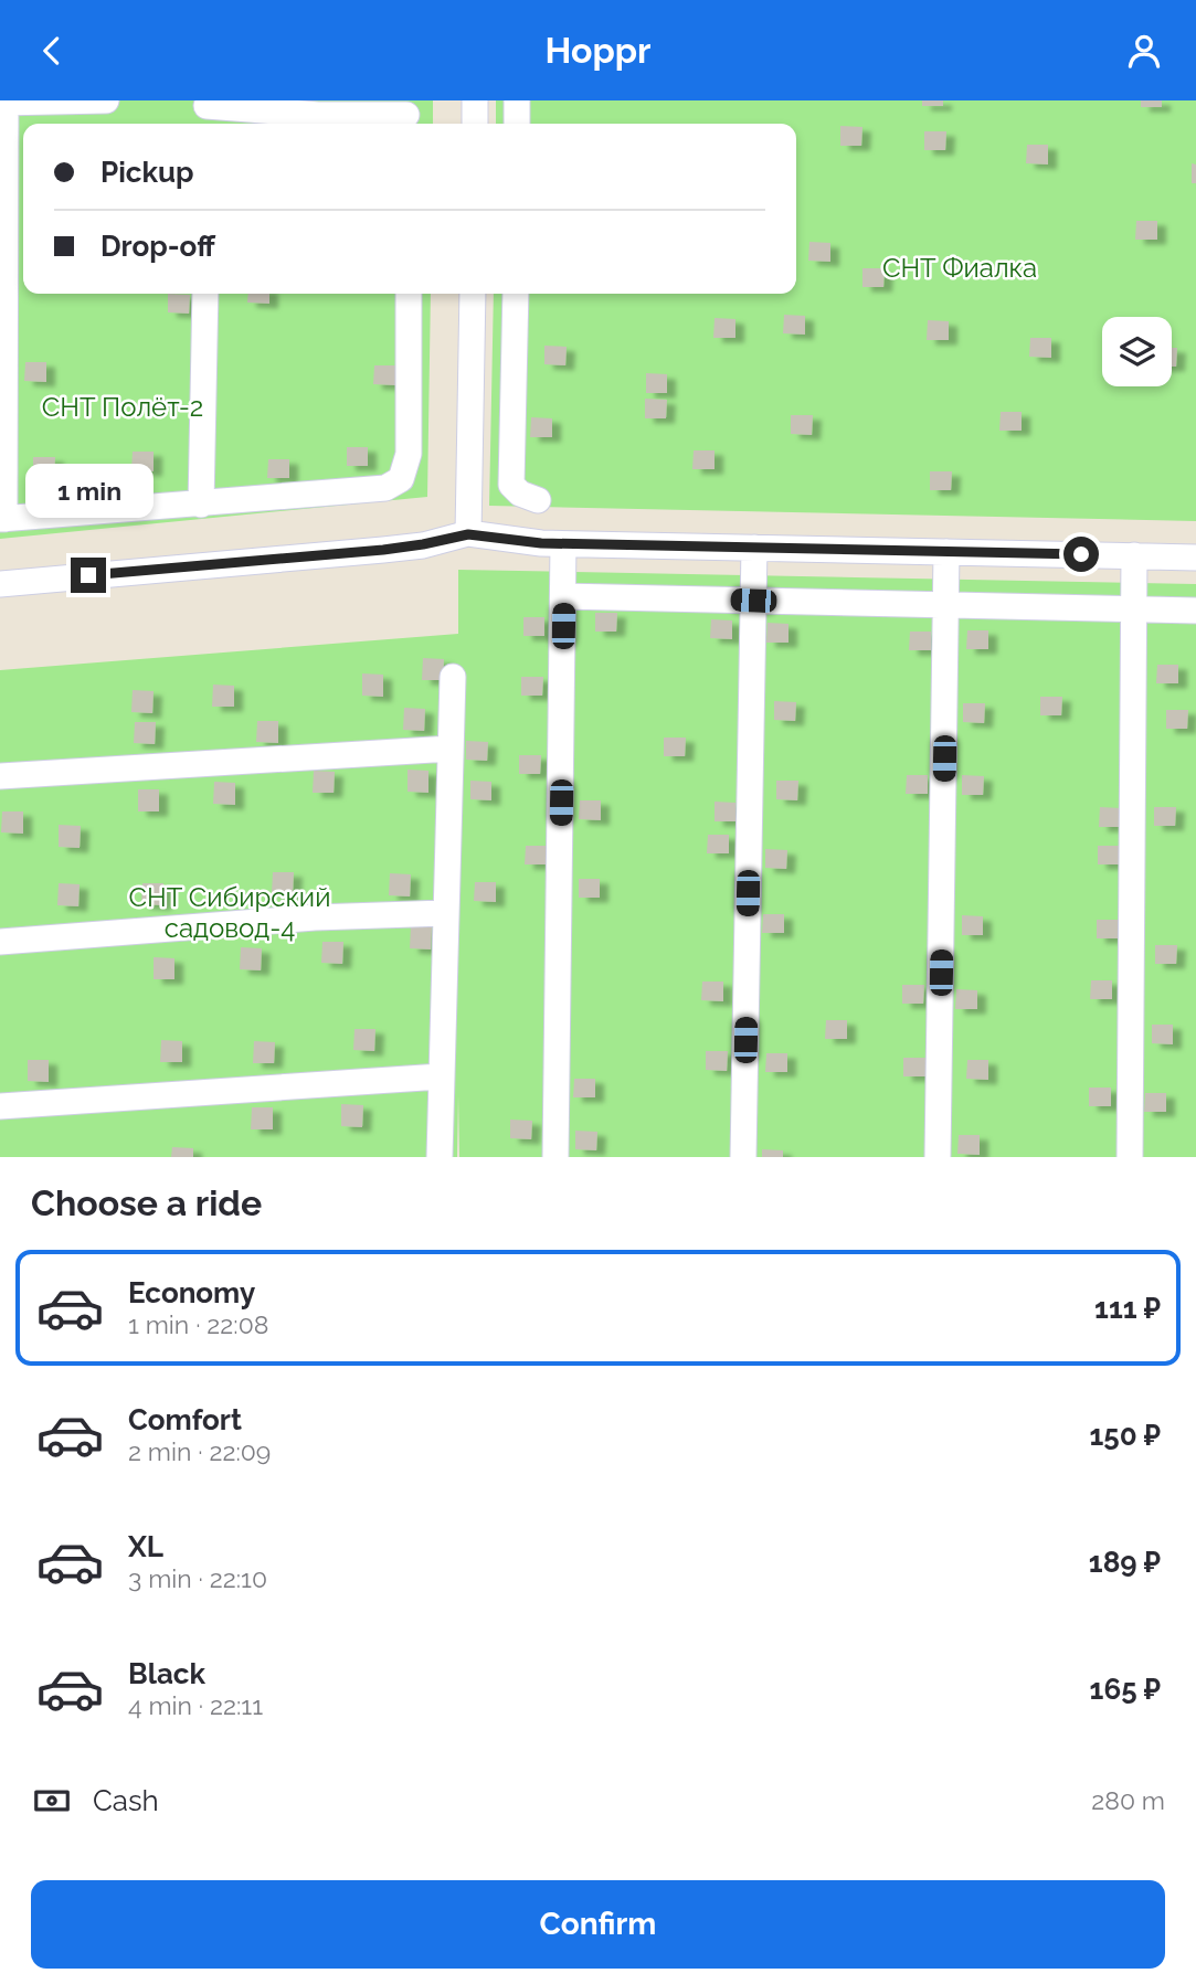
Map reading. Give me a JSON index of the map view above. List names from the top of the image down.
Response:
{
  "parks": ["СНТ Фиалка", "СНТ Полёт-2", "СНТ Сибирский садовод-4"],
  "page": {
    "header": "Hoppr",
    "banner": ["Pickup", "Drop-off"],
    "bubble": "1 min",
    "heading": "Choose a ride",
    "list": [
      {
        "name": "Economy",
        "note": "1 min · 22:08",
        "value": "111 ₽"
      },
      {
        "name": "Comfort",
        "note": "2 min · 22:09",
        "value": "150 ₽"
      },
      {
        "name": "XL",
        "note": "3 min · 22:10",
        "value": "189 ₽"
      },
      {
        "name": "Black",
        "note": "4 min · 22:11",
        "value": "165 ₽"
      }
    ],
    "pay": ["Cash", "280 m"],
    "buttons": "Confirm"
  }
}
